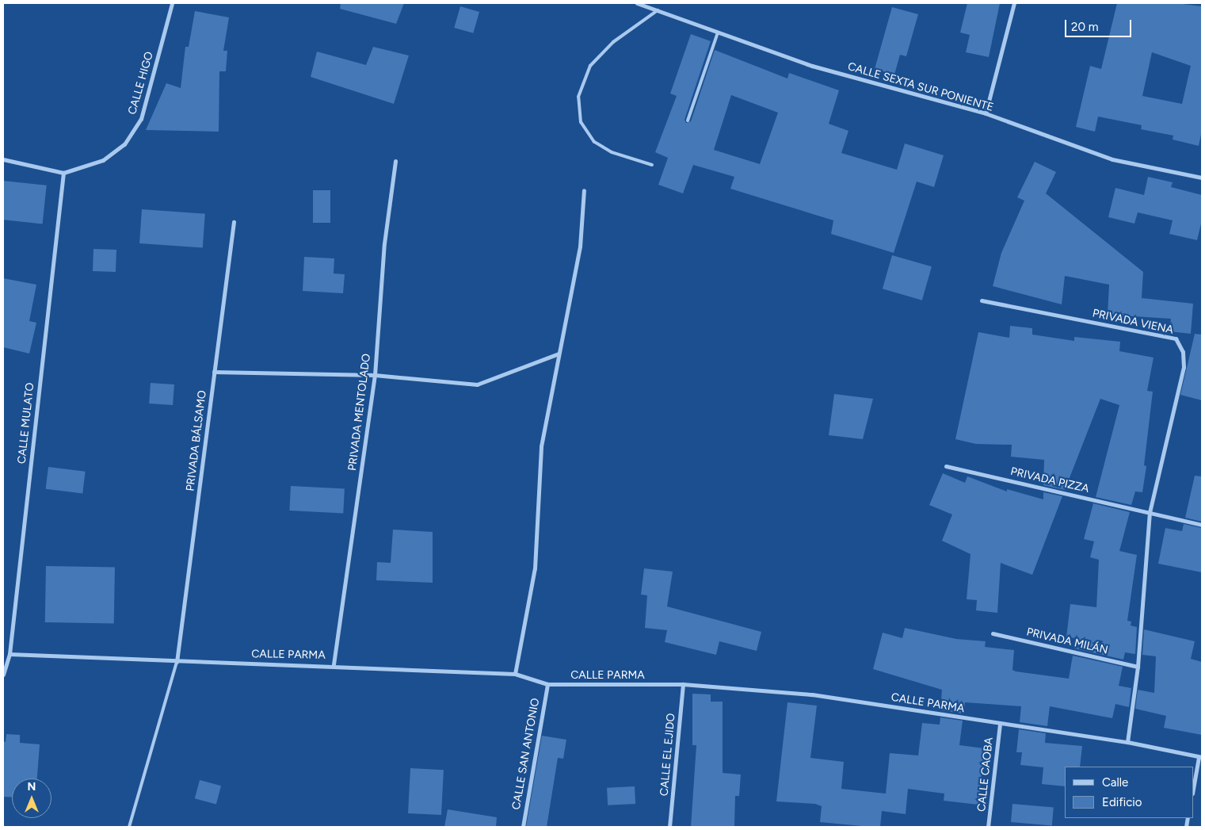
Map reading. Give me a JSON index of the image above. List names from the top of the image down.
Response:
{
  "streets": {
    "street": [
      "CALLE HIGO",
      "CALLE SEXTA SUR PONIENTE",
      "PRIVADA VIENA",
      "PRIVADA MENTOLADO",
      "CALLE MULATO",
      "PRIVADA BÁLSAMO",
      "PRIVADA PIZZA",
      "PRIVADA MILÁN",
      "CALLE PARMA",
      "CALLE SAN ANTONIO",
      "CALLE EL EJIDO",
      "CALLE CAOBA"
    ]
  },
  "crossings": [
    ["CALLE HIGO", "CALLE MULATO"],
    ["PRIVADA VIENA", "PRIVADA PIZZA"],
    ["PRIVADA MENTOLADO", "CALLE PARMA"],
    ["CALLE MULATO", "CALLE PARMA"],
    ["PRIVADA BÁLSAMO", "CALLE PARMA"],
    ["CALLE PARMA", "CALLE SAN ANTONIO"],
    ["CALLE PARMA", "CALLE EL EJIDO"],
    ["CALLE PARMA", "CALLE CAOBA"]
  ],
  "legend": ["Calle", "Edificio"],
  "scale_bar": "20 m",
  "north": "top"
}
